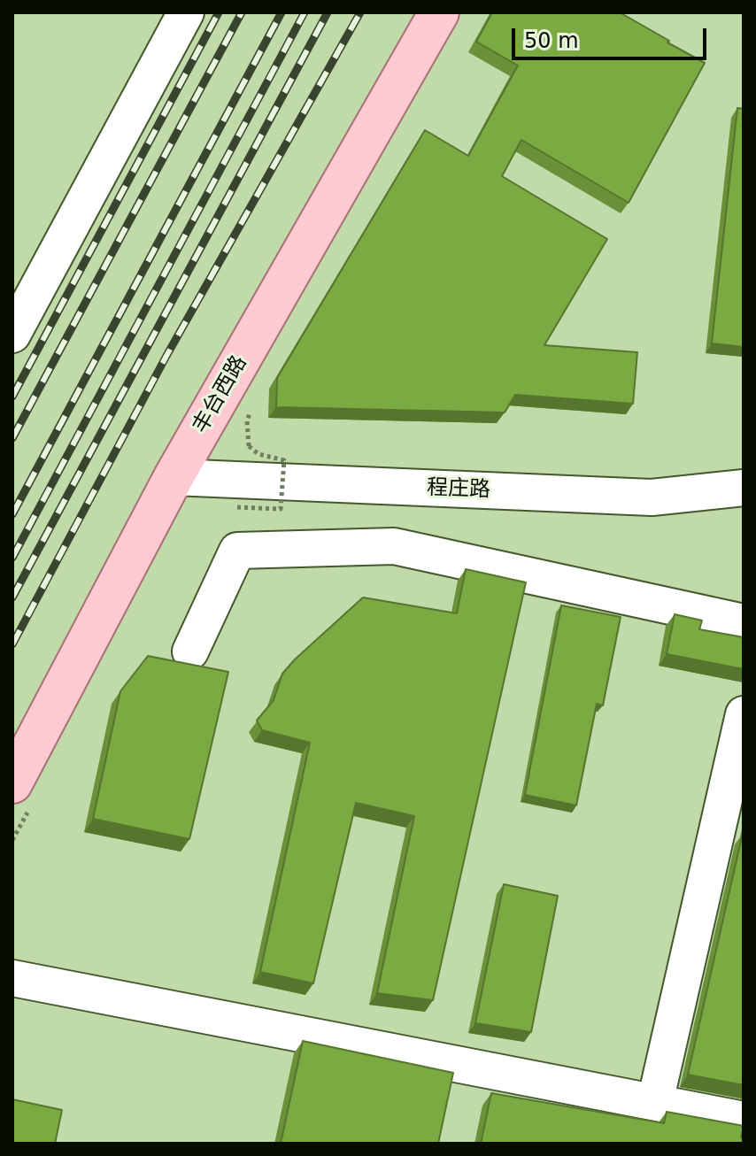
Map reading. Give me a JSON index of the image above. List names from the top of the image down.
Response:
{
  "streets": {
    "main road": ["丰台西路"],
    "street": ["程庄路"]
  },
  "crossings": [
    ["丰台西路", "程庄路"]
  ],
  "scale_bar": "50 m"
}
